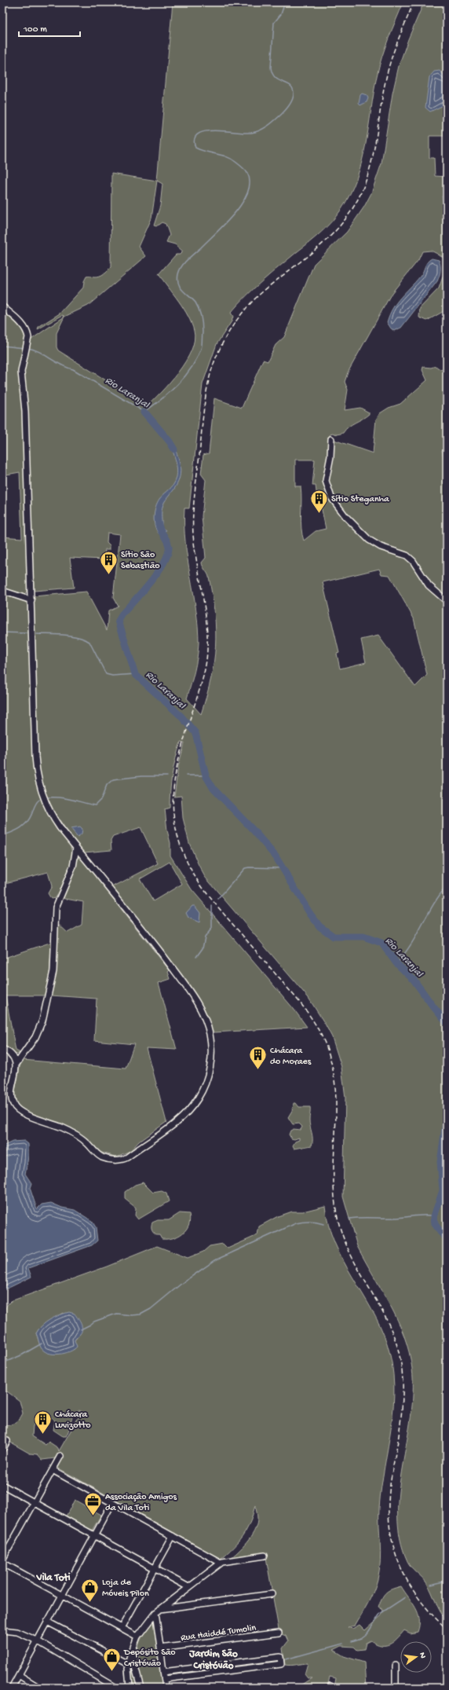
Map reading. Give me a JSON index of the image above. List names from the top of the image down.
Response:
{
  "streets": {
    "street": ["Rua Haiddé Tumolin"]
  },
  "districts": ["Vila Toti", "Jardim São Cristóvão"],
  "water": ["Rio Laranjal"],
  "places": {
    "building": [
      "Sítio Steganha",
      "Sítio São Sebastião",
      "Chácara do Moraes",
      "Chácara Luvizotto"
    ],
    "office": ["Associação Amigos da Vila Toti"],
    "shop": ["Loja de Móveis Pilon", "Depósito São Cristóvão"]
  },
  "scale_bar": "100 m",
  "north": "right"
}
